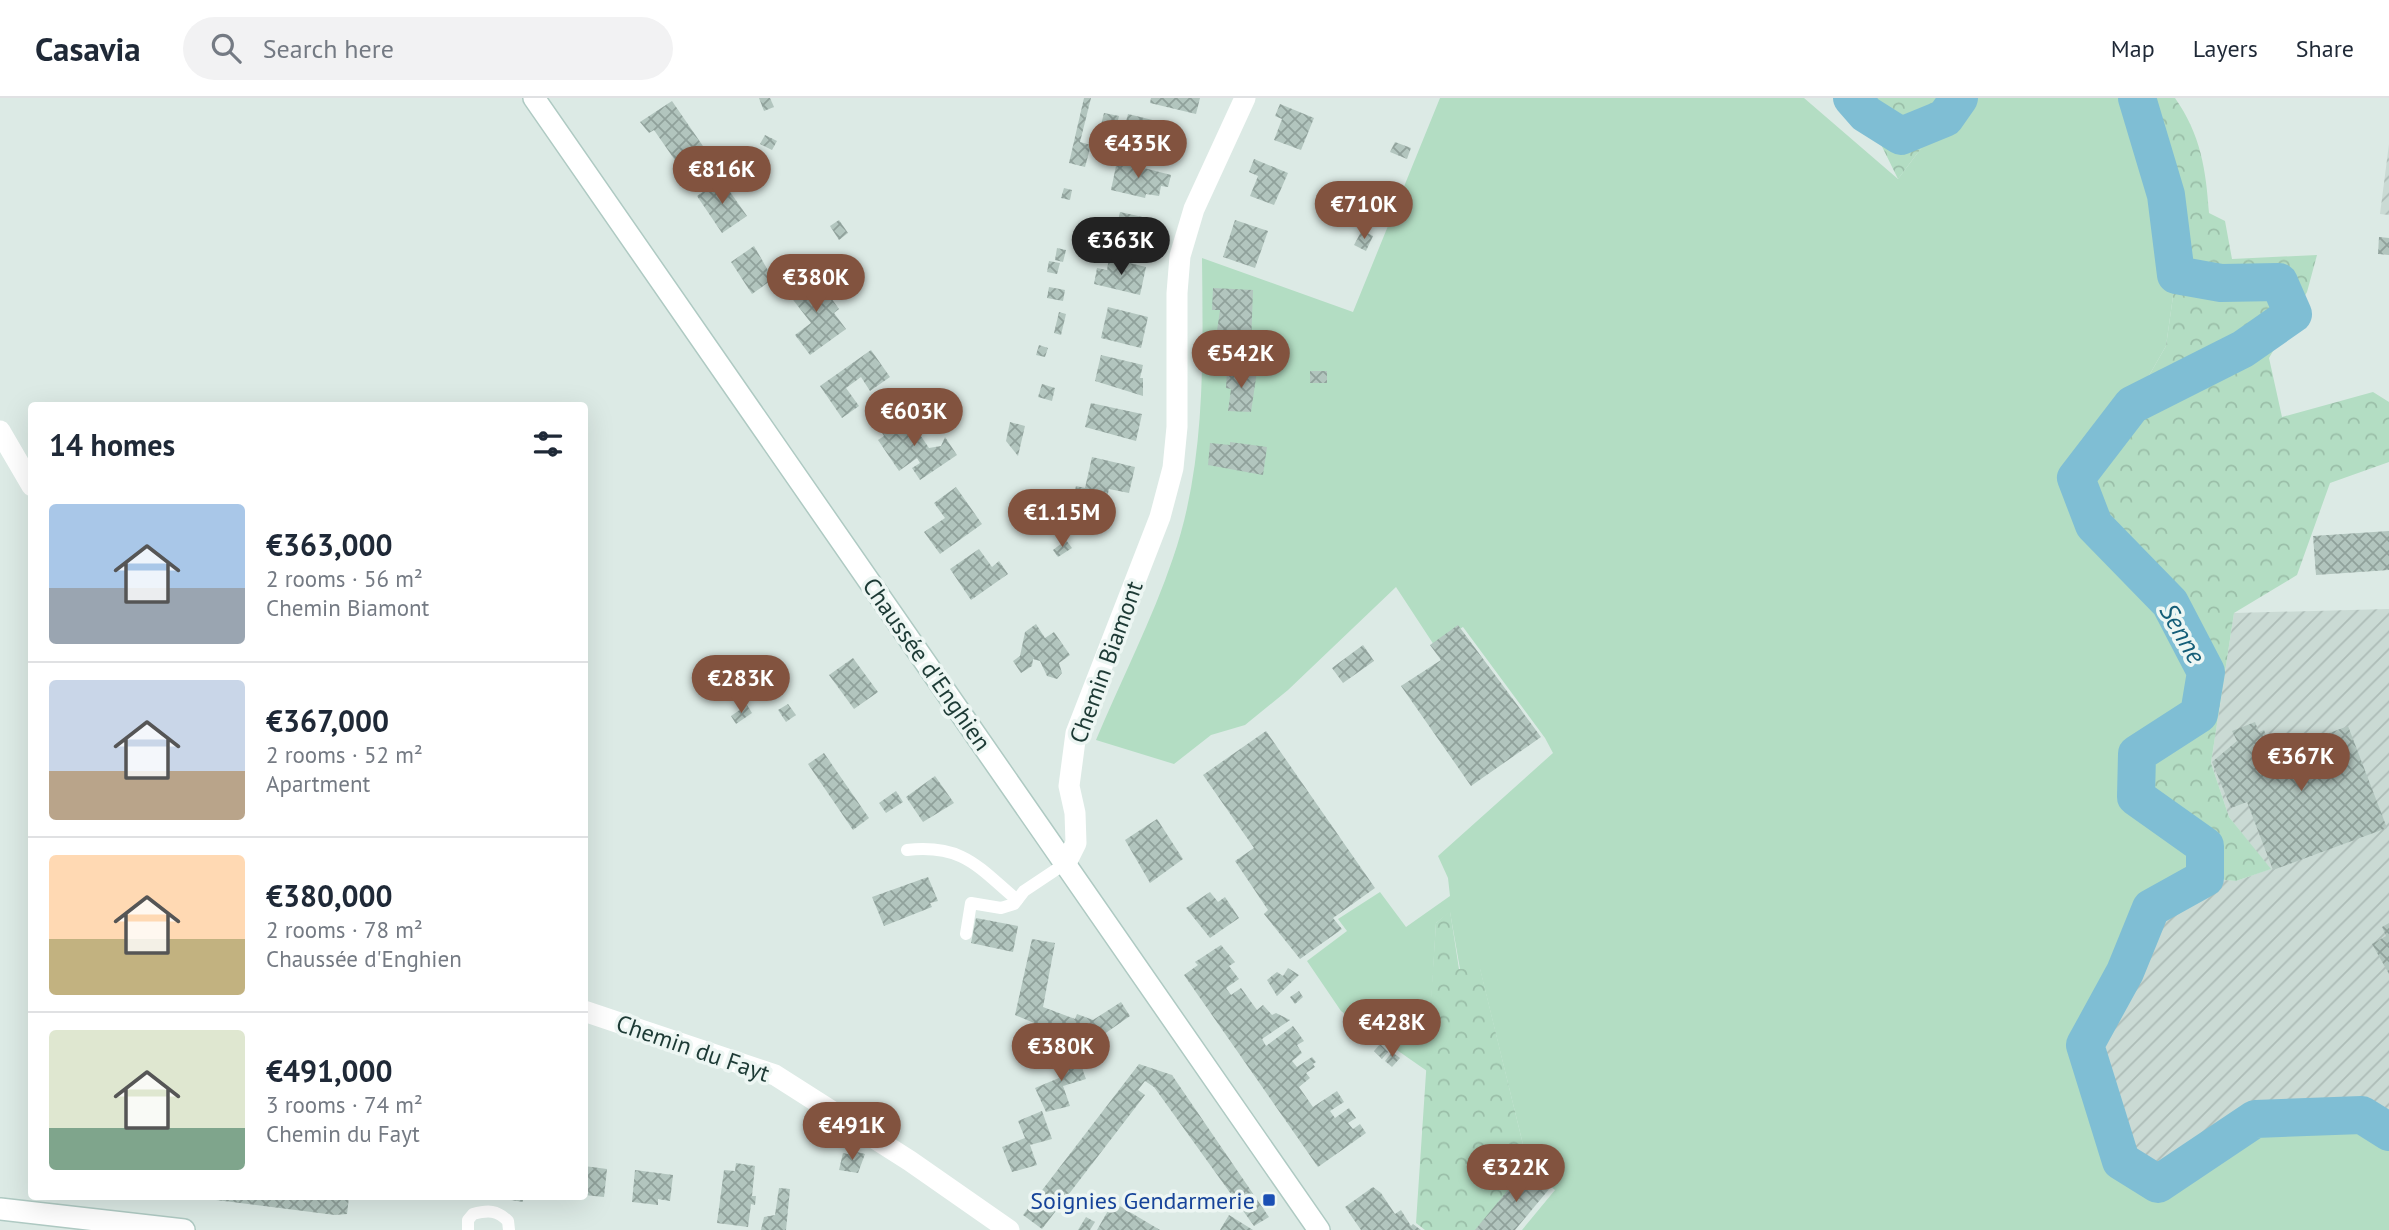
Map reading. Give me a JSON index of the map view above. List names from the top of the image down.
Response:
{
  "streets": {
    "main road": ["Chemin Biamont", "Chaussée d'Enghien", "Chemin du Fayt"]
  },
  "crossings": [
    ["Chemin Biamont", "Chaussée d'Enghien"]
  ],
  "water": ["Senne"],
  "places": {
    "transit": ["Soignies Gendarmerie"]
  },
  "page": {
    "header": "Casavia",
    "search": "Search here",
    "nav": ["Map", "Layers", "Share"],
    "price": [
      "€435K",
      "€816K",
      "€710K",
      "€363K",
      "€380K",
      "€542K",
      "€603K",
      "€1.15M",
      "€283K",
      "€367K",
      "€428K",
      "€380K",
      "€491K",
      "€322K"
    ],
    "heading": "14 homes",
    "list": [
      {
        "name": "€363,000",
        "note": "2 rooms · 56 m² · Chemin Biamont"
      },
      {
        "name": "€367,000",
        "note": "2 rooms · 52 m² · Apartment"
      },
      {
        "name": "€380,000",
        "note": "2 rooms · 78 m² · Chaussée d'Enghien"
      },
      {
        "name": "€491,000",
        "note": "3 rooms · 74 m² · Chemin du Fayt"
      }
    ]
  }
}
